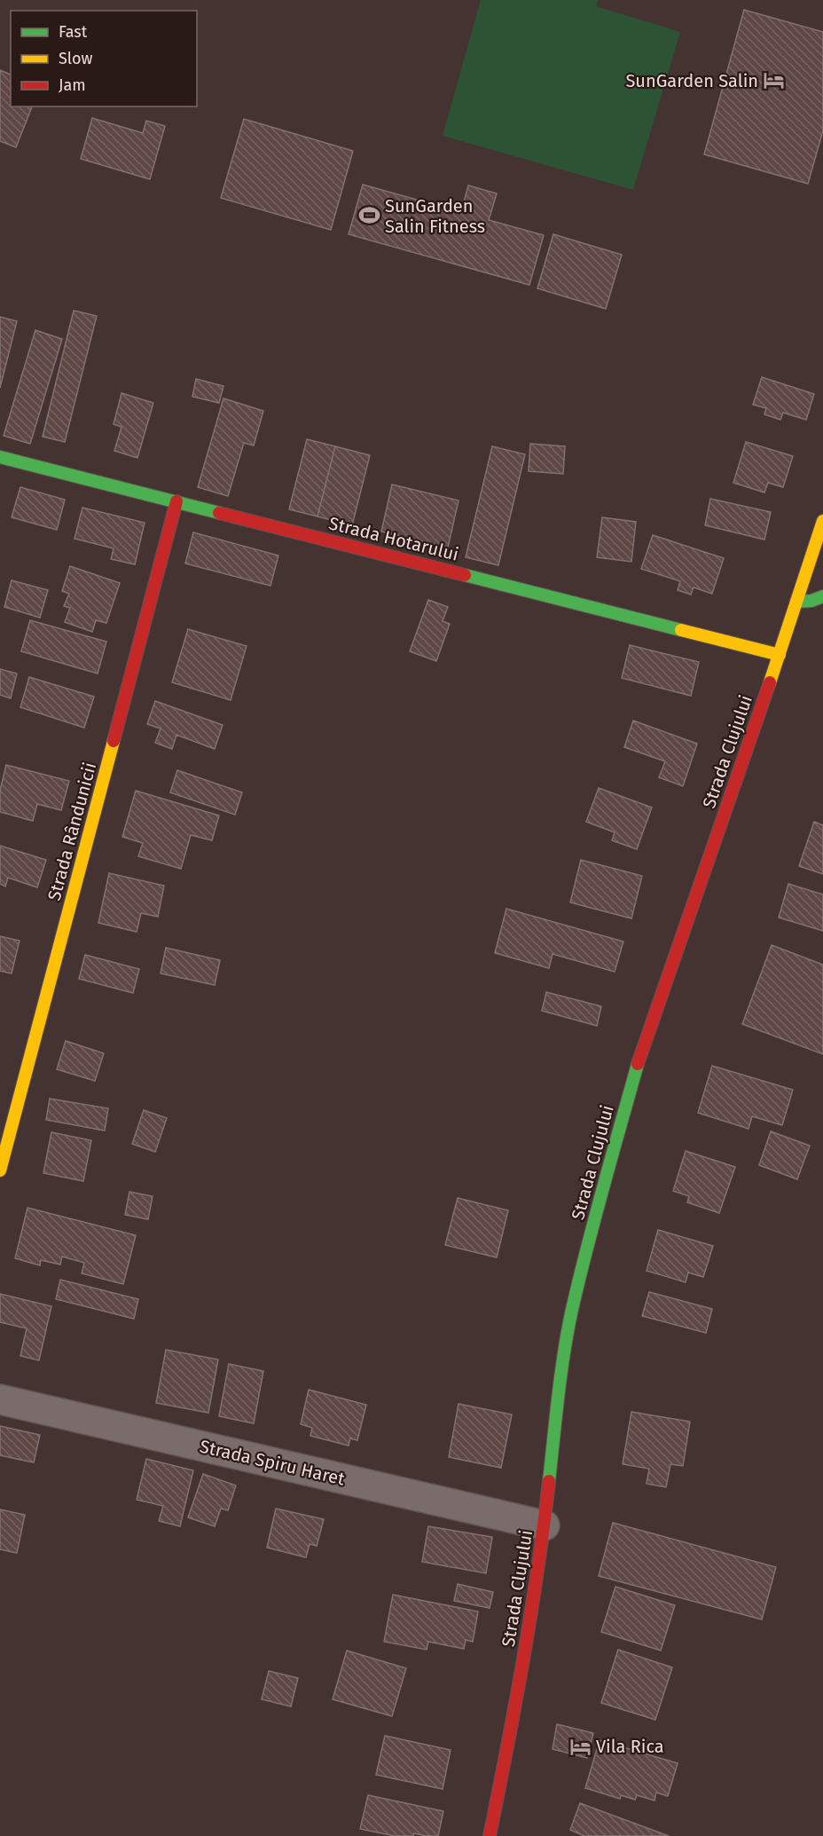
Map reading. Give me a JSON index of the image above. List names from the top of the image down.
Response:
{
  "streets": {
    "street": [
      "Strada Hotarului",
      "Strada Clujului",
      "Strada Rândunicii",
      "Strada Spiru Haret"
    ]
  },
  "crossings": [
    ["Strada Hotarului", "Strada Clujului"],
    ["Strada Hotarului", "Strada Rândunicii"],
    ["Strada Clujului", "Strada Spiru Haret"]
  ],
  "places": {
    "hotel": ["SunGarden Salin", "Vila Rica"],
    "sports": ["SunGarden Salin Fitness"]
  },
  "legend": ["Fast", "Slow", "Jam"]
}
